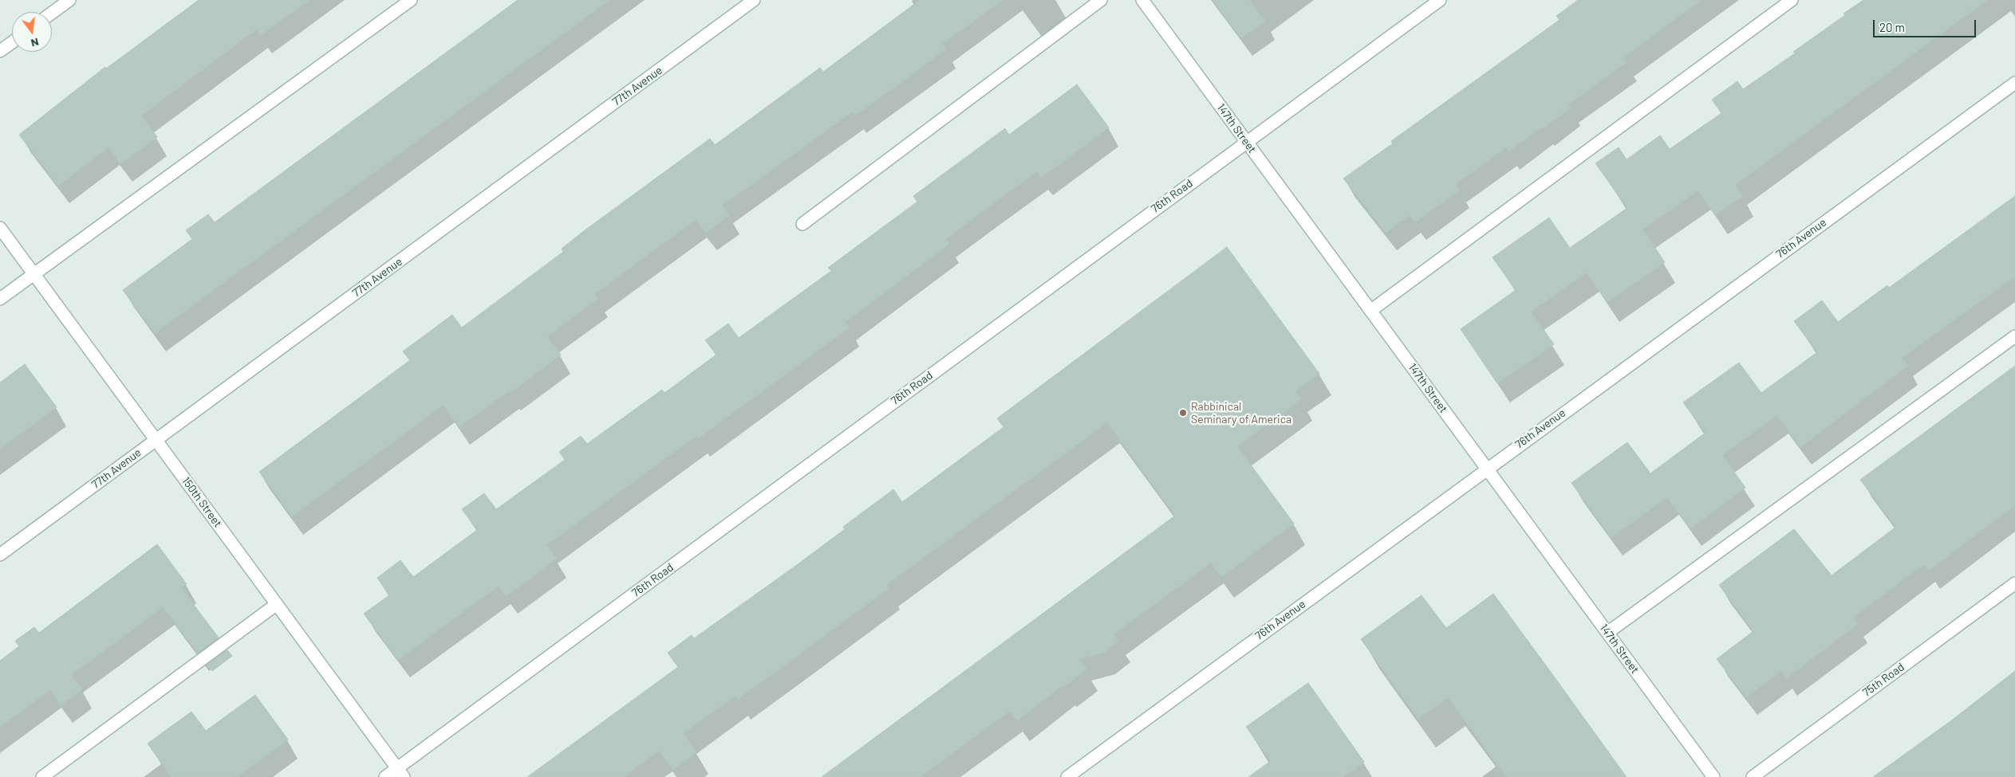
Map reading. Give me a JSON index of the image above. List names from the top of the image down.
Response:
{
  "streets": {
    "street": [
      "77th Avenue",
      "147th Street",
      "76th Road",
      "76th Avenue",
      "150th Street",
      "75th Road"
    ]
  },
  "crossings": [
    ["77th Avenue", "150th Street"],
    ["147th Street", "76th Road"],
    ["147th Street", "76th Avenue"],
    ["76th Road", "150th Street"]
  ],
  "places": ["Rabbinical Seminary of America"],
  "scale_bar": "20 m",
  "north": "bottom"
}
